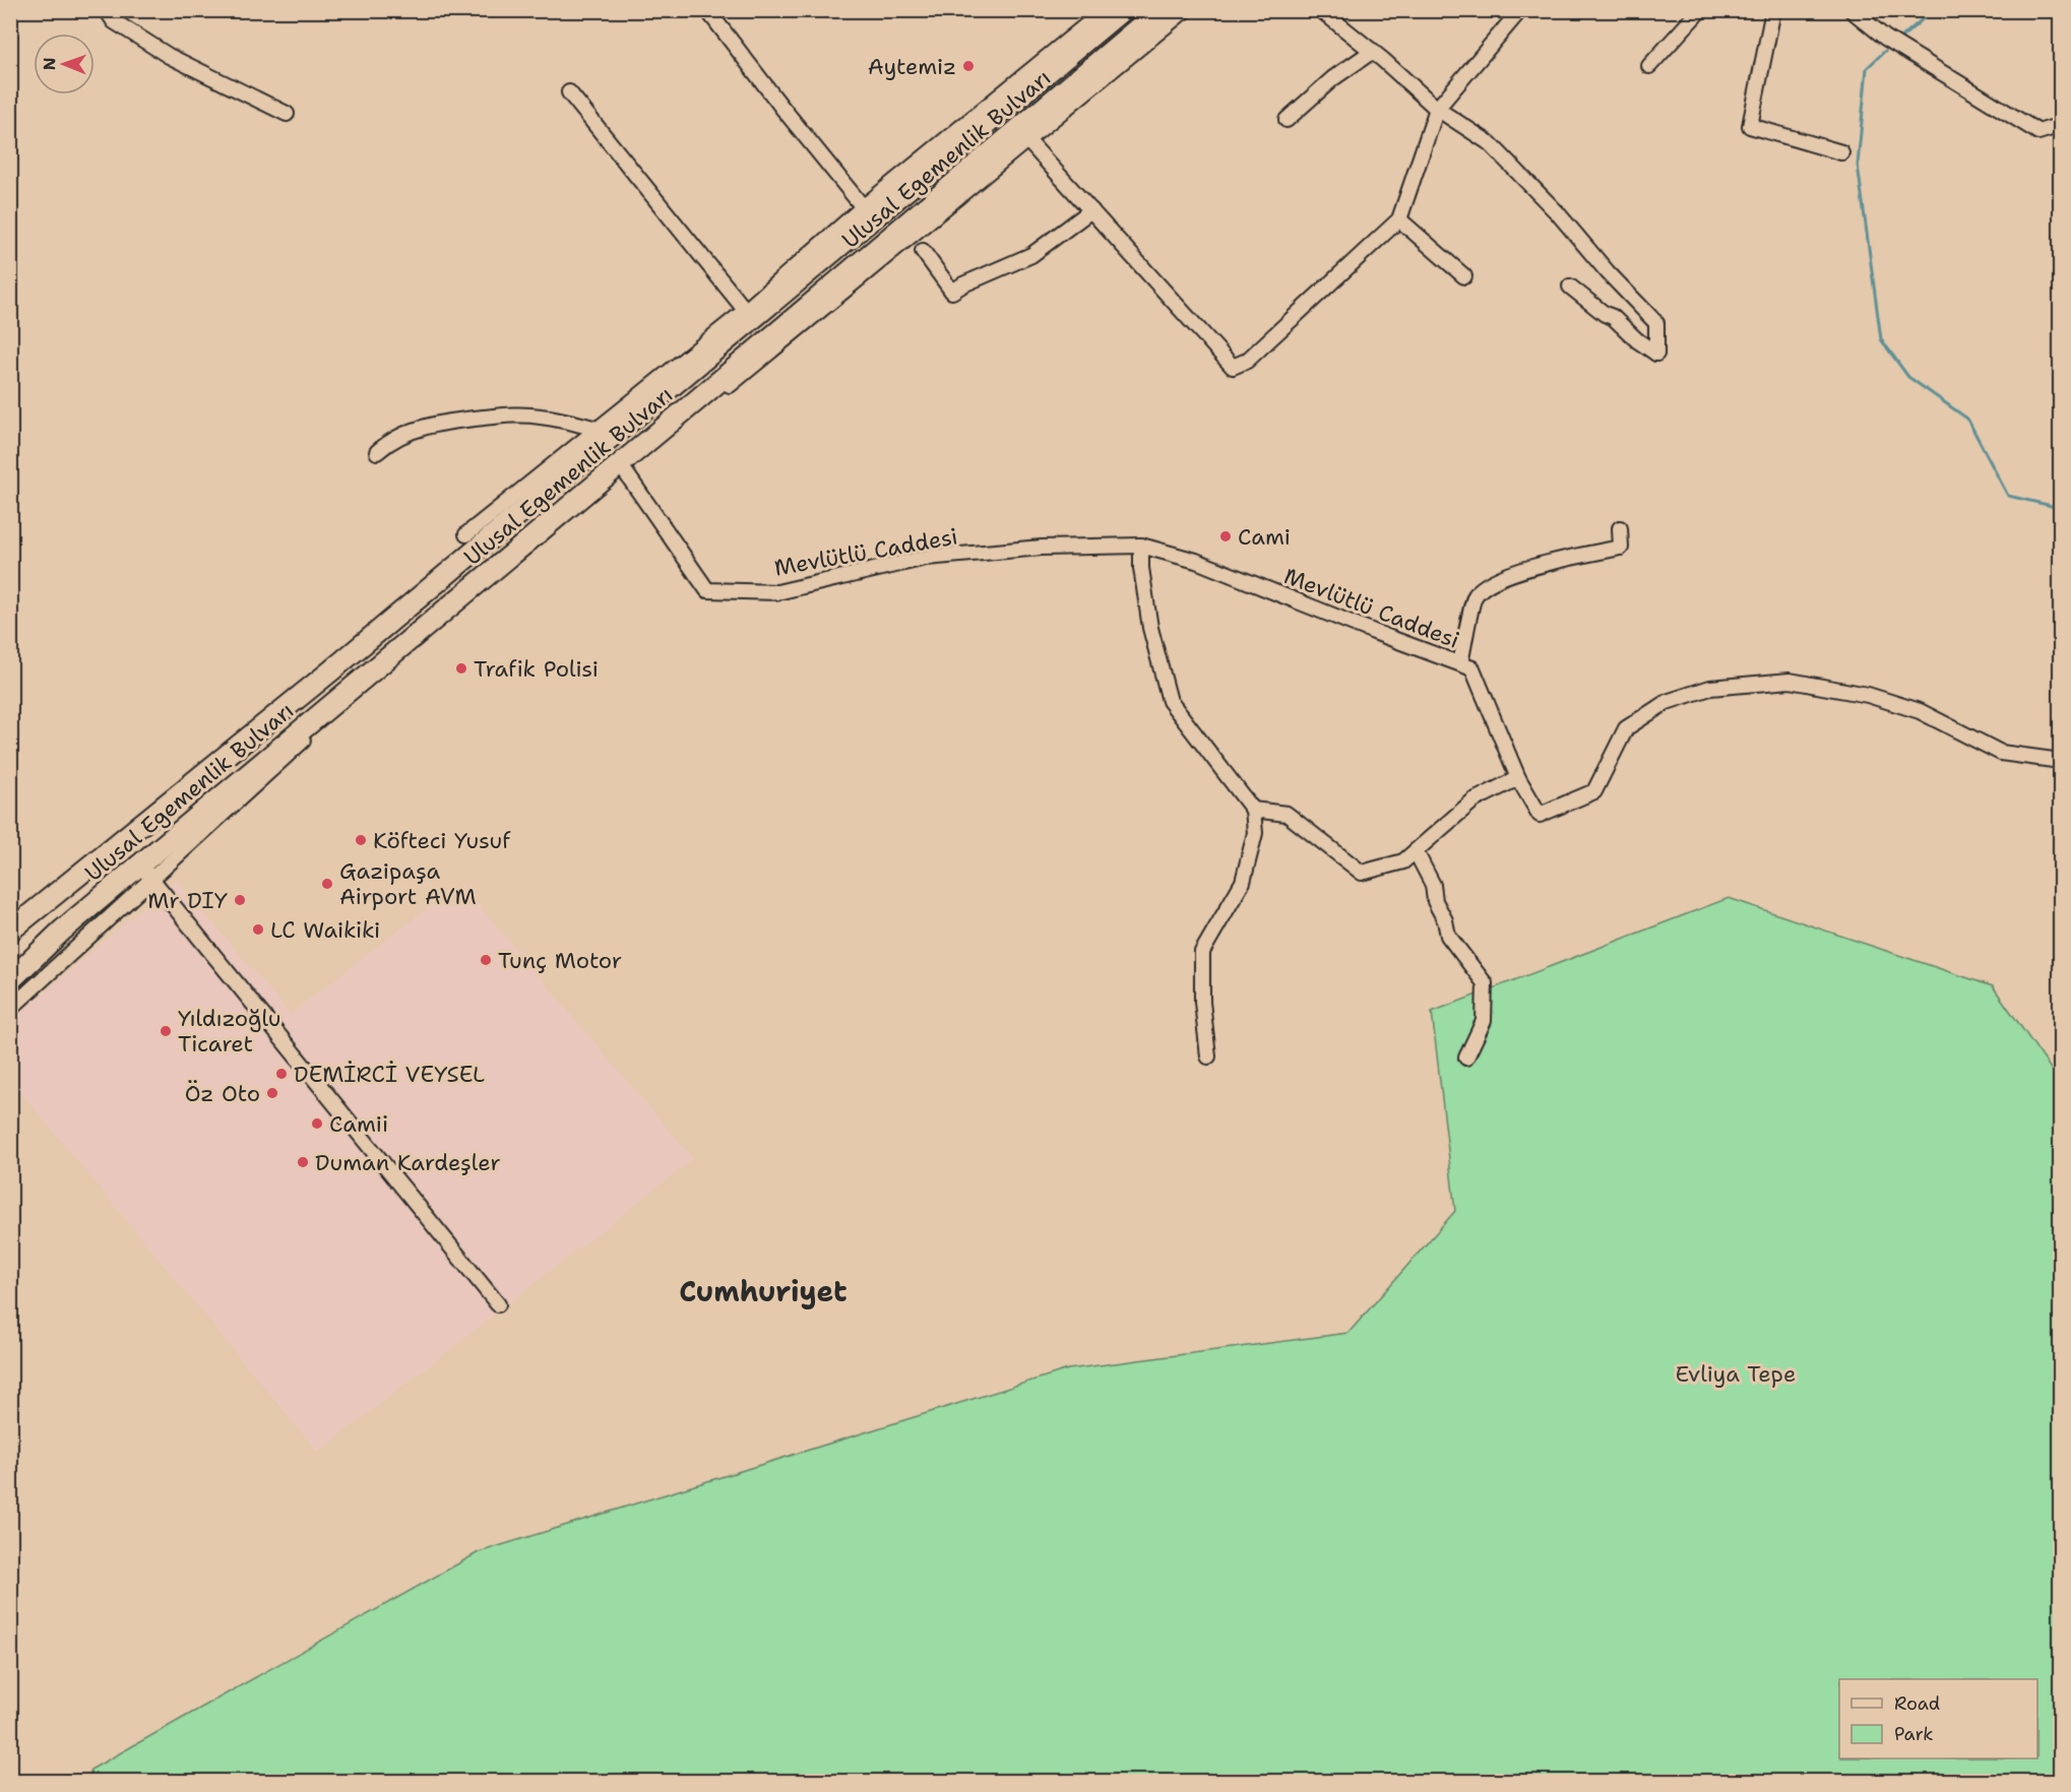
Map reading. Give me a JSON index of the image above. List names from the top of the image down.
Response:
{
  "streets": {
    "highway": ["Ulusal Egemenlik Bulvarı"],
    "street": ["Mevlütlü Caddesi"]
  },
  "crossings": [
    ["Ulusal Egemenlik Bulvarı", "Mevlütlü Caddesi"]
  ],
  "districts": ["Cumhuriyet"],
  "parks": ["Evliya Tepe"],
  "places": [
    "Aytemiz",
    "Cami",
    "Trafik Polisi",
    "Köfteci Yusuf",
    "Gazipaşa Airport AVM",
    "Mr DIY",
    "LC Waikiki",
    "Tunç Motor",
    "Yıldızoğlu Ticaret",
    "DEMİRCİ VEYSEL",
    "Öz Oto",
    "Camii",
    "Duman Kardeşler"
  ],
  "legend": ["Road", "Park"],
  "north": "left"
}
